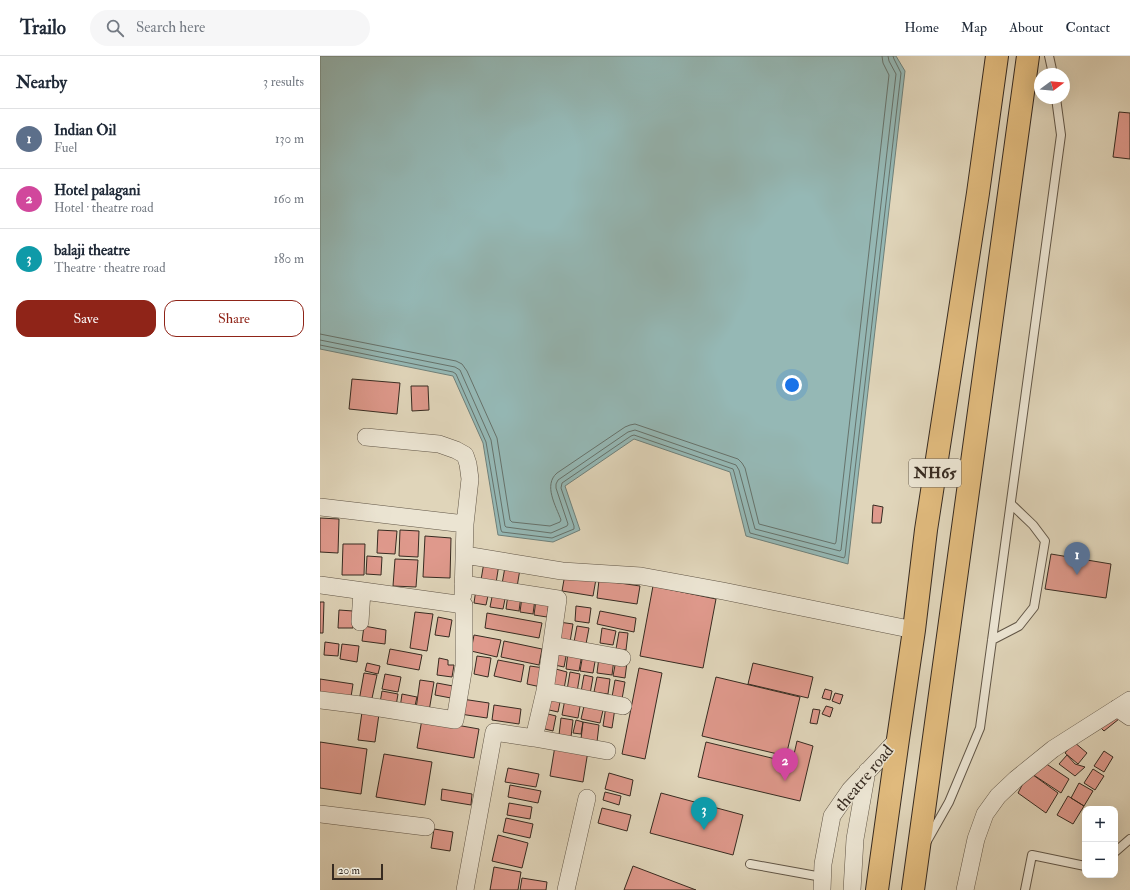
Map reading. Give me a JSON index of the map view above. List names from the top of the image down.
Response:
{
  "streets": {
    "highway": ["NH65"],
    "street": ["theatre road"]
  },
  "crossings": [
    ["NH65", "theatre road"]
  ],
  "scale_bar": "20 m",
  "north": "right",
  "page": {
    "header": "Trailo",
    "search": "Search here",
    "nav": [
      "Home",
      "Map",
      "About",
      "Contact"
    ],
    "heading": ["Nearby", "3 results"],
    "list": [
      {
        "mark": "1",
        "name": "Indian Oil",
        "note": "Fuel",
        "value": "130 m"
      },
      {
        "mark": "2",
        "name": "Hotel palagani",
        "note": "Hotel · theatre road",
        "value": "160 m"
      },
      {
        "mark": "3",
        "name": "balaji theatre",
        "note": "Theatre · theatre road",
        "value": "180 m"
      }
    ],
    "buttons": ["Save", "Share"],
    "pins": ["1", "2", "3"],
    "map_buttons": ["+", "−"],
    "scale": "20 m"
  }
}
